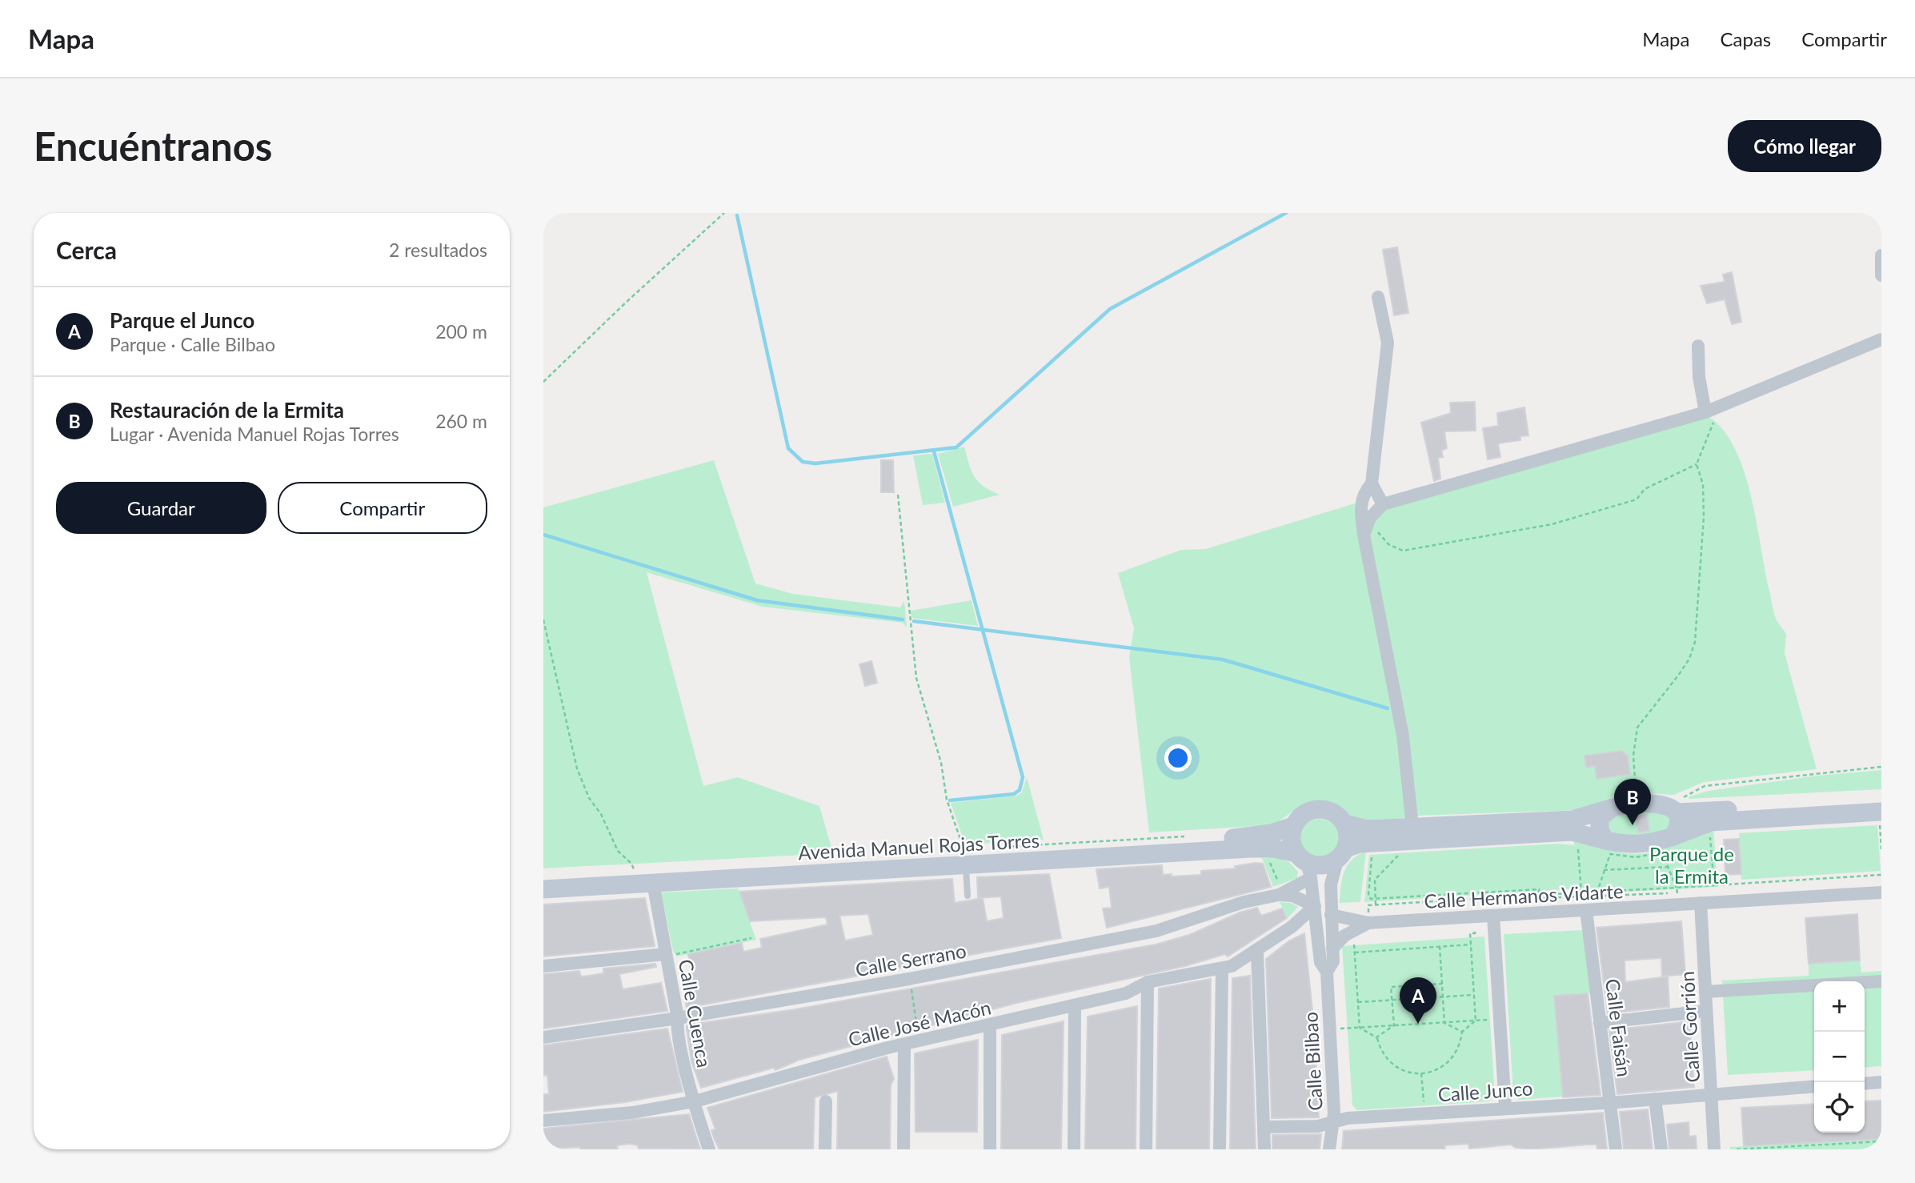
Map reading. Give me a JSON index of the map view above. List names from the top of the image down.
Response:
{
  "streets": {
    "main road": ["Avenida Manuel Rojas Torres"],
    "street": [
      "Calle Hermanos Vidarte",
      "Calle Serrano",
      "Calle Cuenca",
      "Calle José Macón",
      "Calle Gorrión",
      "Calle Faisán",
      "Calle Bilbao",
      "Calle Junco"
    ]
  },
  "crossings": [
    ["Avenida Manuel Rojas Torres", "Calle Serrano"],
    ["Avenida Manuel Rojas Torres", "Calle Cuenca"],
    ["Avenida Manuel Rojas Torres", "Calle Bilbao"],
    ["Calle Hermanos Vidarte", "Calle Gorrión"],
    ["Calle Hermanos Vidarte", "Calle Faisán"],
    ["Calle Hermanos Vidarte", "Calle Bilbao"],
    ["Calle Serrano", "Calle Cuenca"],
    ["Calle Serrano", "Calle José Macón"],
    ["Calle Serrano", "Calle Bilbao"],
    ["Calle Cuenca", "Calle José Macón"],
    ["Calle José Macón", "Calle Bilbao"],
    ["Calle Gorrión", "Calle Junco"],
    ["Calle Faisán", "Calle Junco"],
    ["Calle Bilbao", "Calle Junco"]
  ],
  "parks": ["Parque de la Ermita"],
  "page": {
    "header": "Mapa",
    "nav": ["Mapa", "Capas", "Compartir"],
    "buttons": [
      "Cómo llegar",
      ["Guardar", "Compartir"]
    ],
    "title": "Encuéntranos",
    "heading": ["Cerca", "2 resultados"],
    "list": [
      {
        "mark": "A",
        "name": "Parque el Junco",
        "note": "Parque · Calle Bilbao",
        "value": "200 m"
      },
      {
        "mark": "B",
        "name": "Restauración de la Ermita",
        "note": "Lugar · Avenida Manuel Rojas Torres",
        "value": "260 m"
      }
    ],
    "pins": ["B", "A"],
    "map_buttons": ["+", "−"]
  }
}
